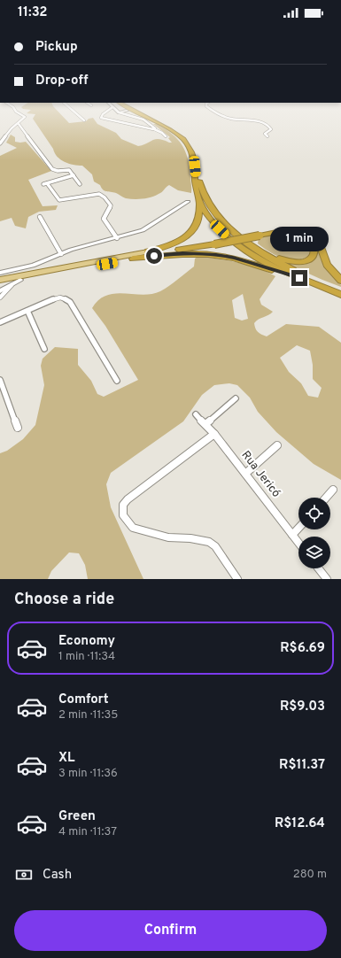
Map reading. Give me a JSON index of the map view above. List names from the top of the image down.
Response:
{
  "streets": {
    "street": ["Rua Jericó"]
  },
  "page": {
    "status": "11:32",
    "banner": ["Pickup", "Drop-off"],
    "bubble": "1 min",
    "heading": "Choose a ride",
    "list": [
      {
        "name": "Economy",
        "note": "1 min · 11:34",
        "value": "R$6.69"
      },
      {
        "name": "Comfort",
        "note": "2 min · 11:35",
        "value": "R$9.03"
      },
      {
        "name": "XL",
        "note": "3 min · 11:36",
        "value": "R$11.37"
      },
      {
        "name": "Green",
        "note": "4 min · 11:37",
        "value": "R$12.64"
      }
    ],
    "pay": ["Cash", "280 m"],
    "buttons": "Confirm"
  }
}
